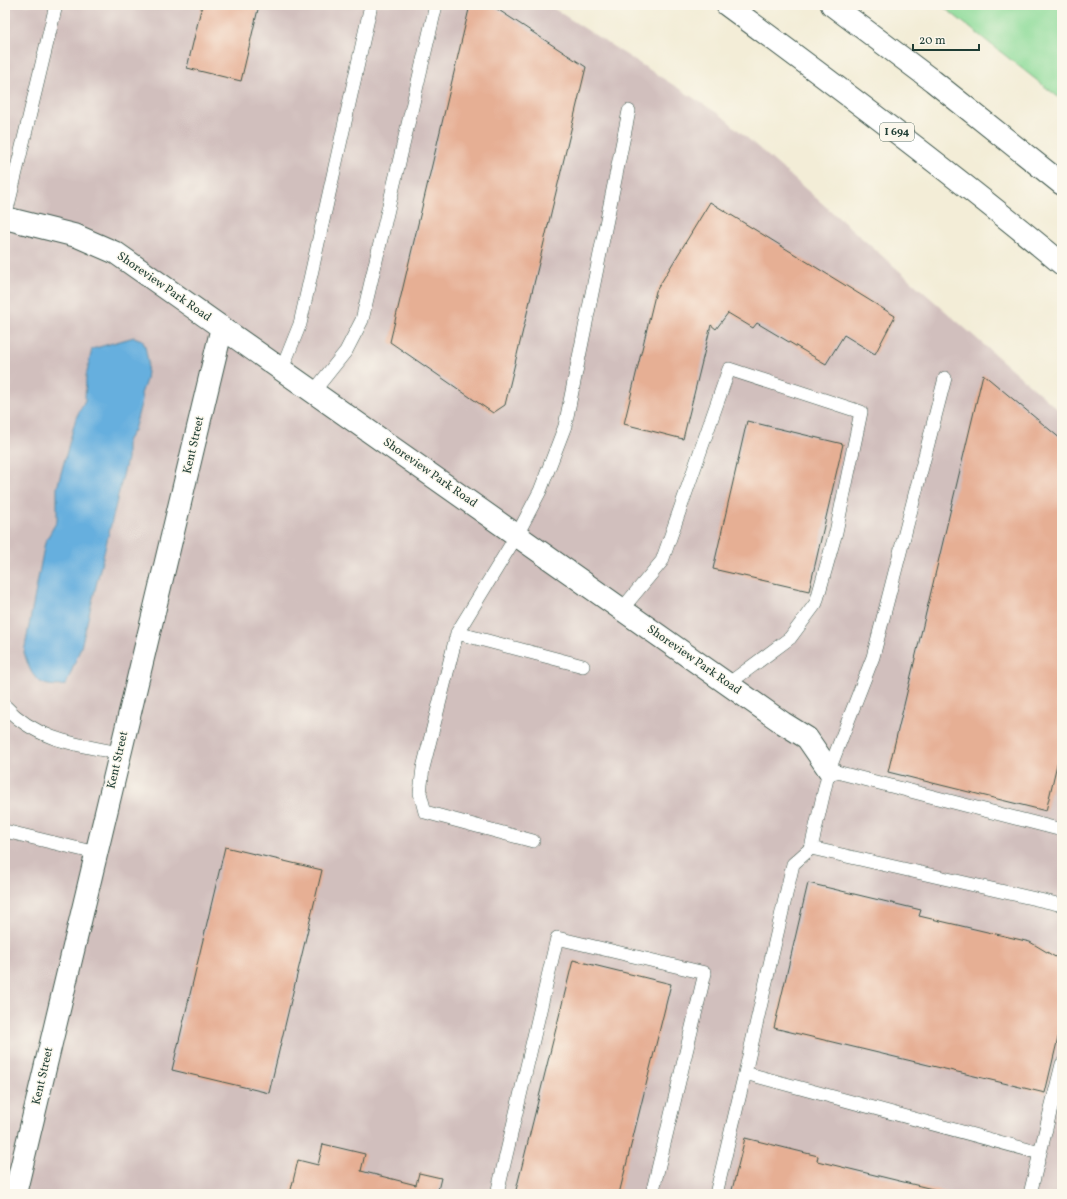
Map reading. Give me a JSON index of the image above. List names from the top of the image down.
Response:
{
  "streets": {
    "main road": ["I 694", "Shoreview Park Road", "Kent Street"]
  },
  "crossings": [
    ["Shoreview Park Road", "Kent Street"]
  ],
  "scale_bar": "20 m"
}
